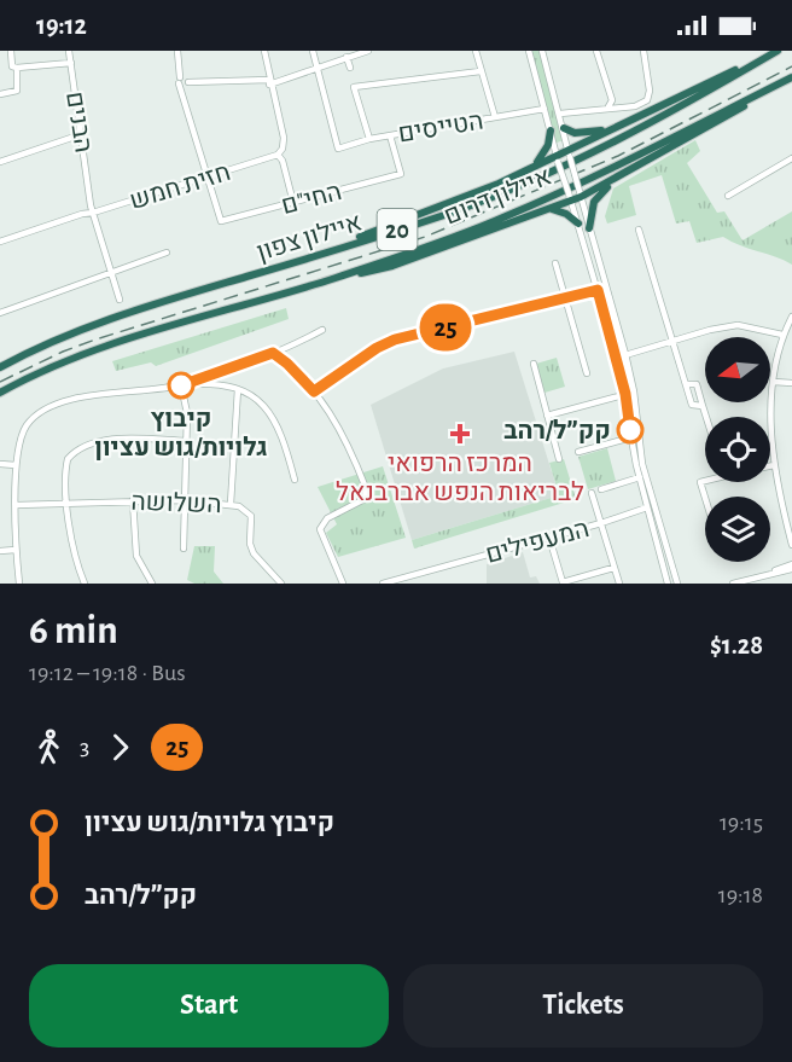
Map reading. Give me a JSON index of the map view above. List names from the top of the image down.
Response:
{
  "streets": {
    "highway": ["איילון דרום", "20", "איילון צפון"],
    "street": [
      "הבנים",
      "הטייסים",
      "חזית חמש",
      "החי\"ם",
      "השלושה",
      "המעפילים"
    ]
  },
  "crossings": [
    ["הבנים", "חזית חמש"],
    ["הטייסים", "החי\"ם"],
    ["חזית חמש", "החי\"ם"]
  ],
  "places": {
    "other": ["קיבוץ גלויות/גוש עציון", "קק״ל/רהב"],
    "health": ["המרכז הרפואי לבריאות הנפש אברבנאל"]
  },
  "lines": ["bus line 25"],
  "north": "left",
  "page": {
    "status": "19:12",
    "on_map": "25",
    "heading": ["6 min", "19:12 – 19:18 · Bus", "$1.28"],
    "legs": ["3", "25"],
    "list": [
      {
        "name": "קיבוץ גלויות/גוש עציון",
        "value": "19:15"
      },
      {
        "name": "קק״ל/רהב",
        "value": "19:18"
      }
    ],
    "buttons": ["Start", "Tickets"]
  }
}
